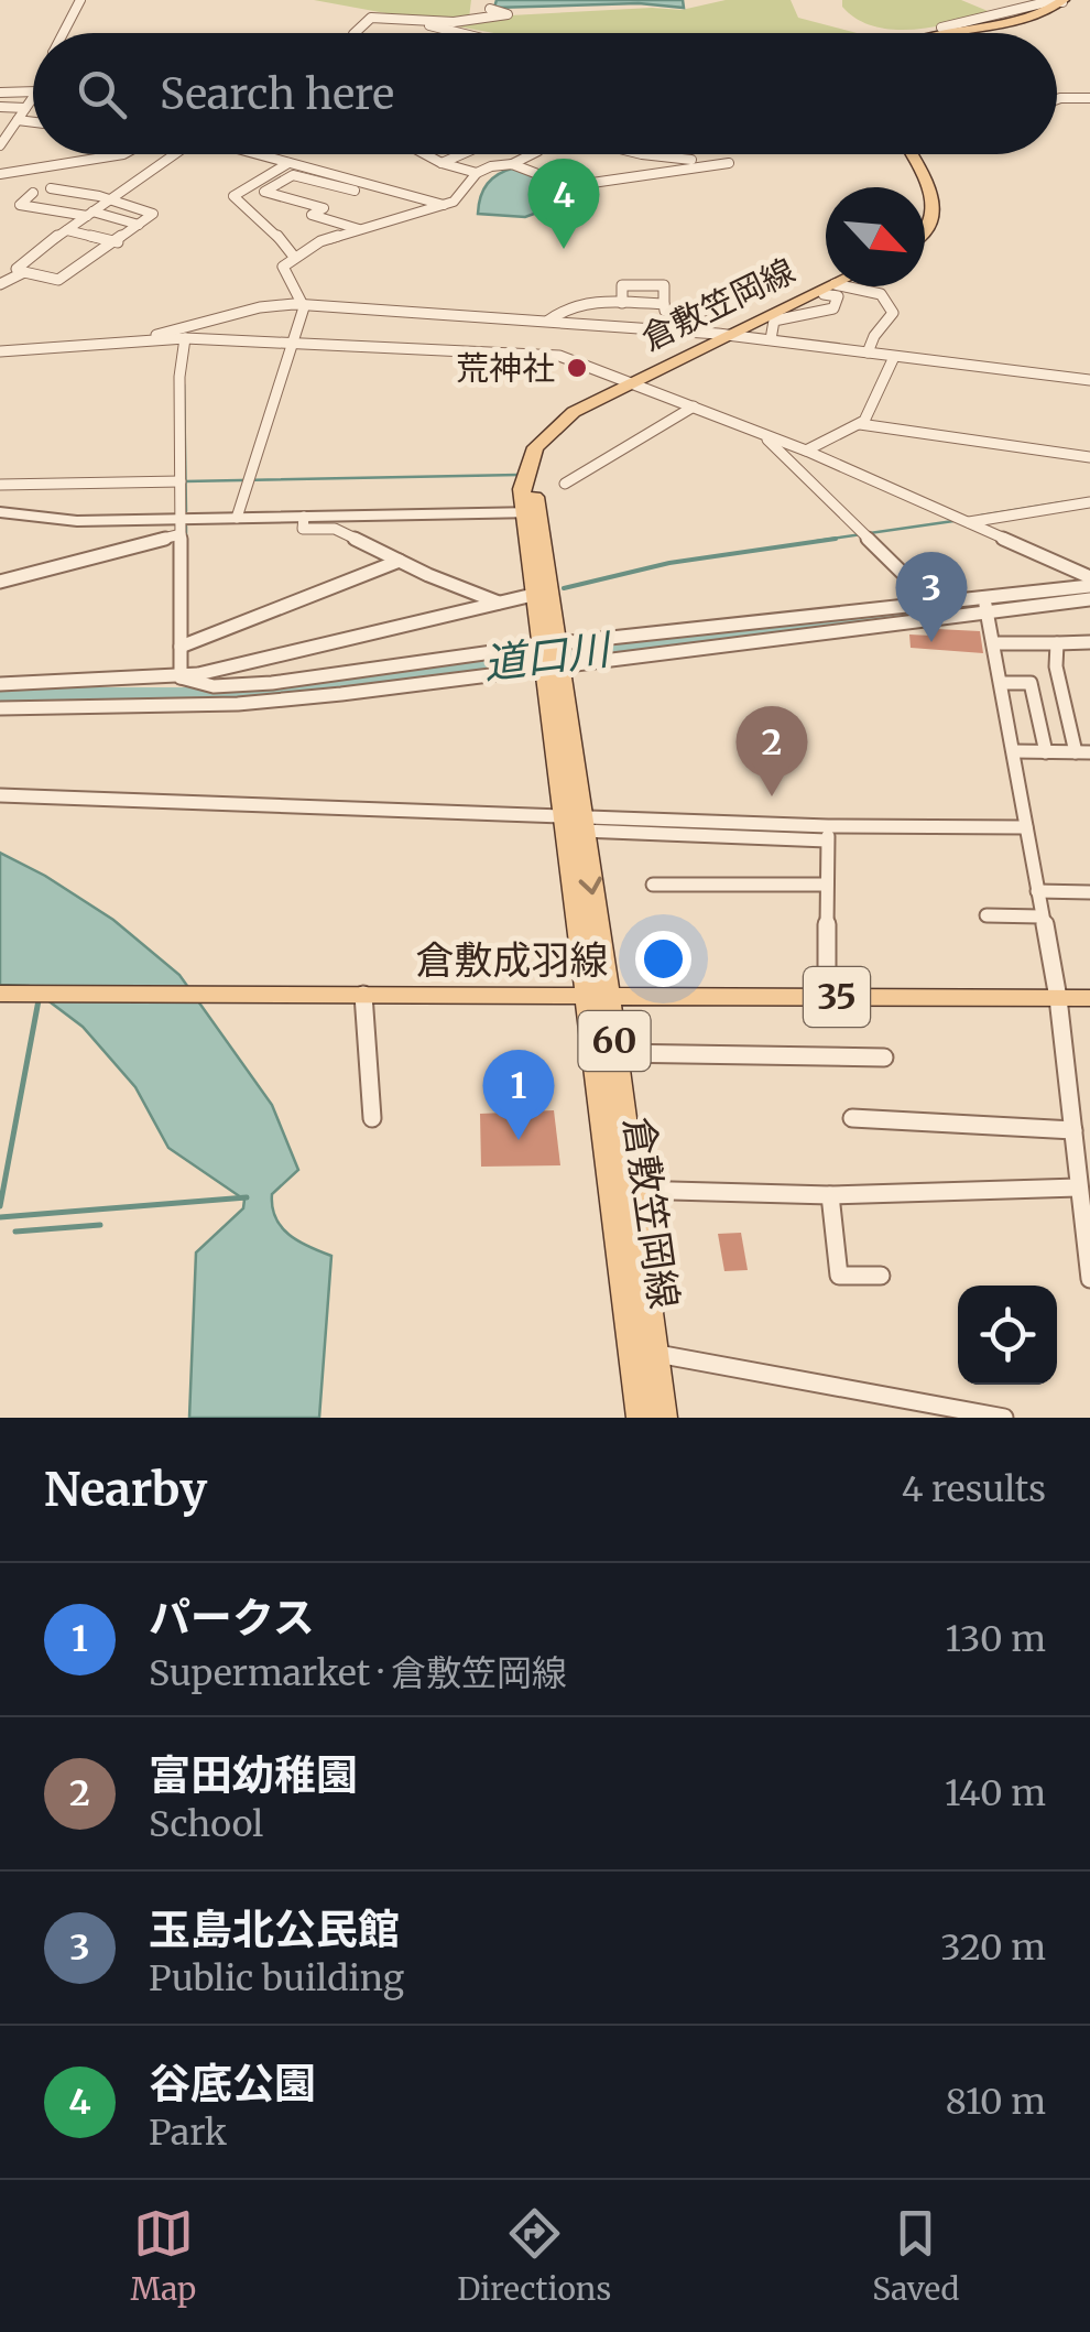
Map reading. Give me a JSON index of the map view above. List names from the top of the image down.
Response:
{
  "streets": {
    "main road": [
      "倉敷笠岡線",
      "倉敷成羽線",
      "35",
      "60"
    ]
  },
  "crossings": [
    ["倉敷笠岡線", "倉敷成羽線"]
  ],
  "water": ["道口川"],
  "places": ["荒神社"],
  "north": "bottom right",
  "page": {
    "search": "Search here",
    "pins": [
      "4",
      "3",
      "2",
      "1"
    ],
    "heading": ["Nearby", "4 results"],
    "list": [
      {
        "mark": "1",
        "name": "パークス",
        "note": "Supermarket · 倉敷笠岡線",
        "value": "130 m"
      },
      {
        "mark": "2",
        "name": "富田幼稚園",
        "note": "School",
        "value": "140 m"
      },
      {
        "mark": "3",
        "name": "玉島北公民館",
        "note": "Public building",
        "value": "320 m"
      },
      {
        "mark": "4",
        "name": "谷底公園",
        "note": "Park",
        "value": "810 m"
      }
    ],
    "nav": ["Map", "Directions", "Saved"]
  }
}
